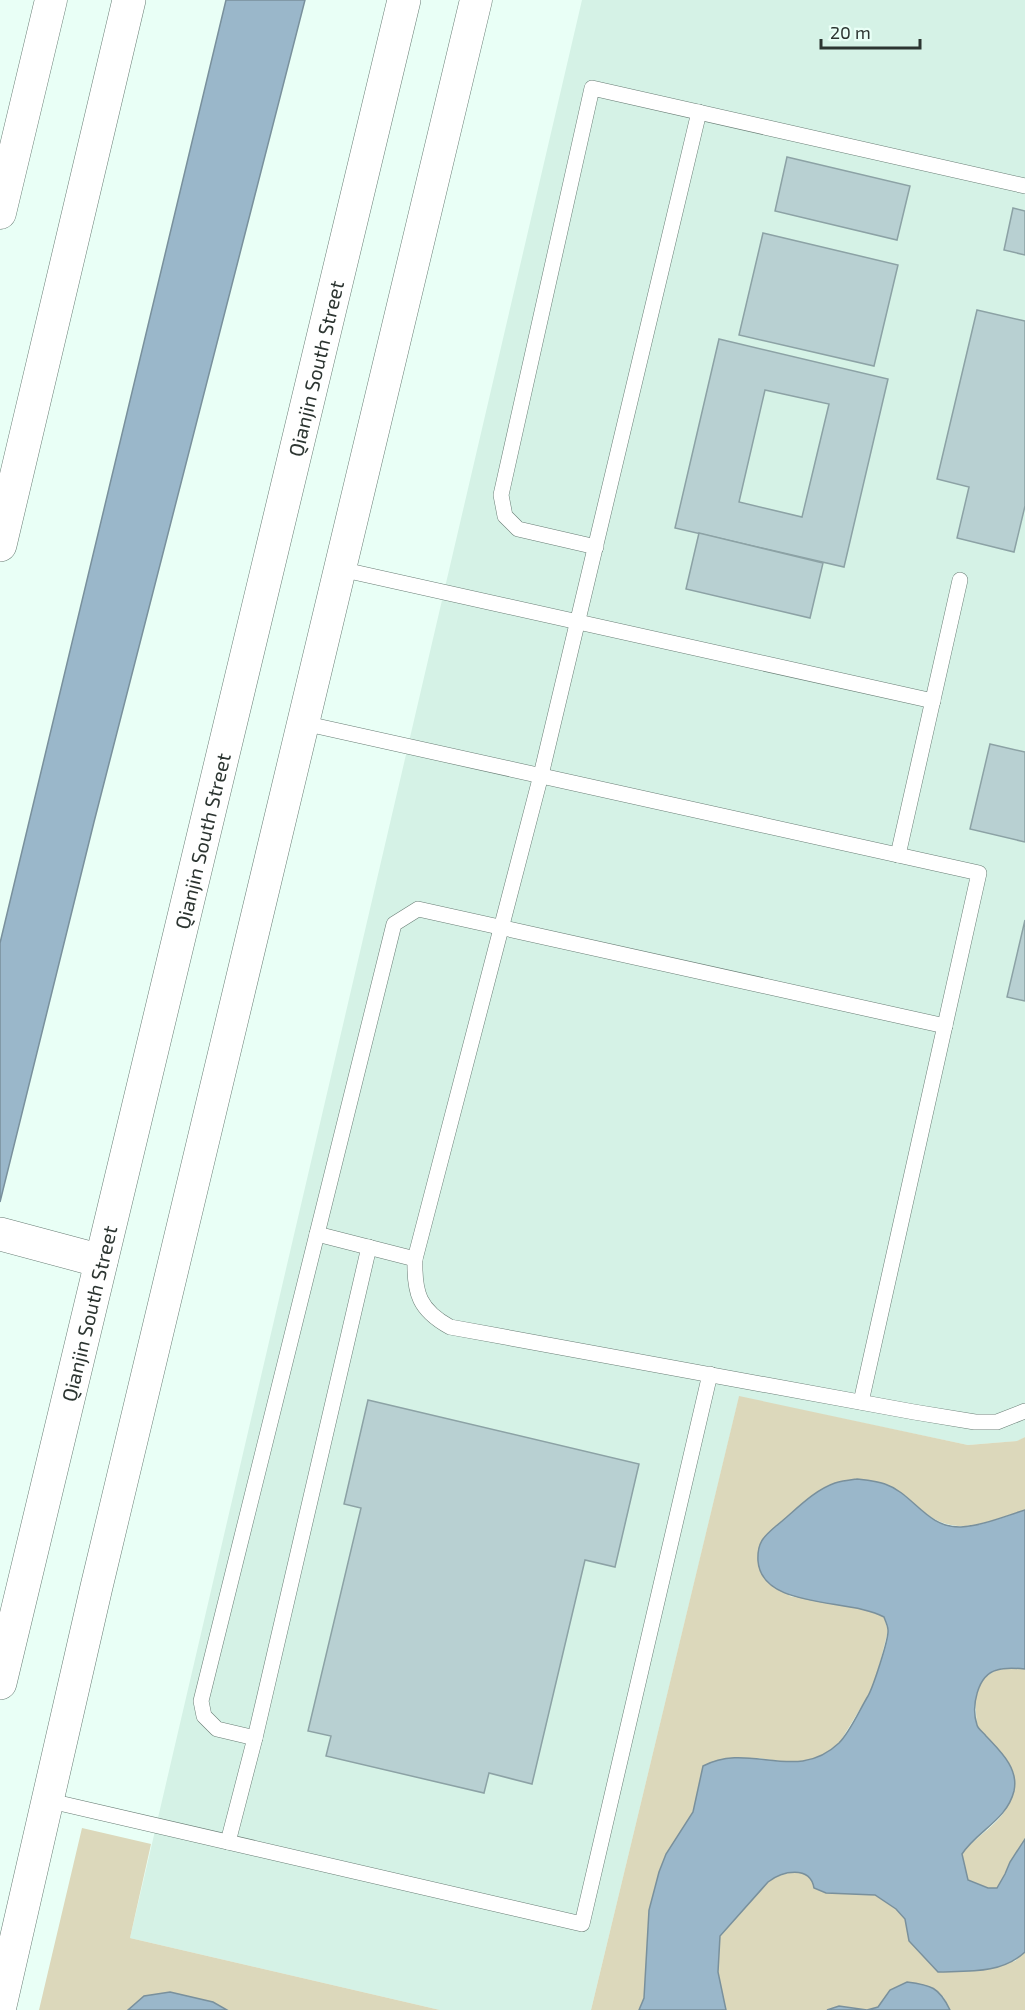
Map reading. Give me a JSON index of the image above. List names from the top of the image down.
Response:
{
  "streets": {
    "main road": ["Qianjin South Street"]
  },
  "scale_bar": "20 m"
}
